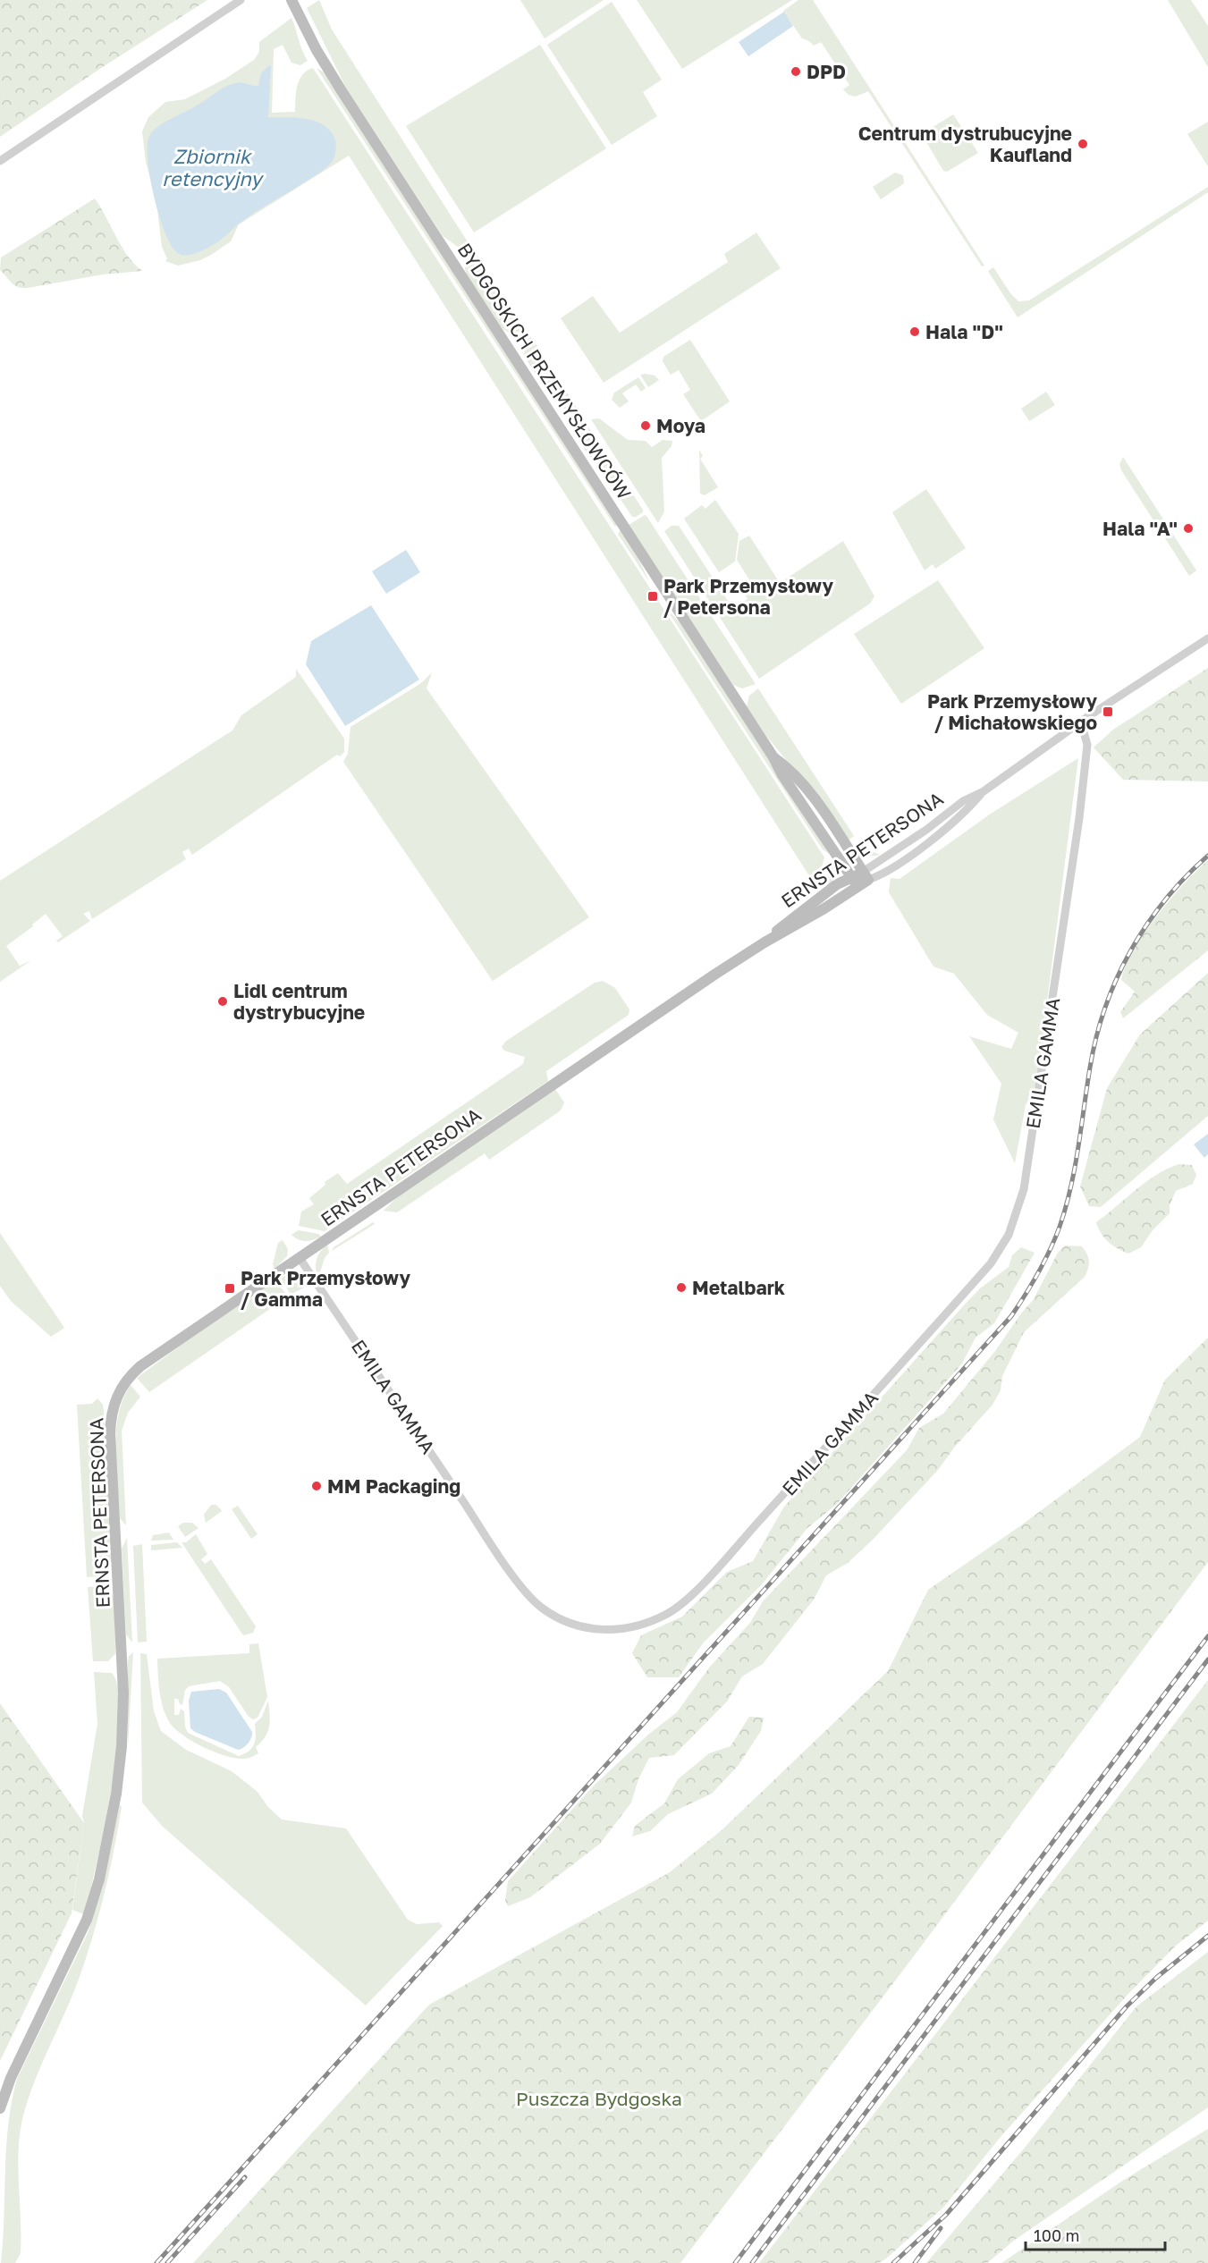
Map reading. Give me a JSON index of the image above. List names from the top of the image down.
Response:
{
  "streets": {
    "street": ["BYDGOSKICH PRZEMYSŁOWCÓW", "ERNSTA PETERSONA", "EMILA GAMMA"]
  },
  "crossings": [
    ["BYDGOSKICH PRZEMYSŁOWCÓW", "ERNSTA PETERSONA"],
    ["ERNSTA PETERSONA", "EMILA GAMMA"]
  ],
  "water": ["Zbiornik retencyjny"],
  "parks": ["Puszcza Bydgoska"],
  "places": {
    "other": [
      "DPD",
      "Centrum dystrubucyjne Kaufland",
      "Hala \"D\"",
      "Moya",
      "Hala \"A\"",
      "Lidl centrum dystrybucyjne",
      "Metalbark",
      "MM Packaging"
    ],
    "transit": ["Park Przemysłowy / Petersona", "Park Przemysłowy / Michałowskiego", "Park Przemysłowy / Gamma"]
  },
  "scale_bar": "100 m"
}
